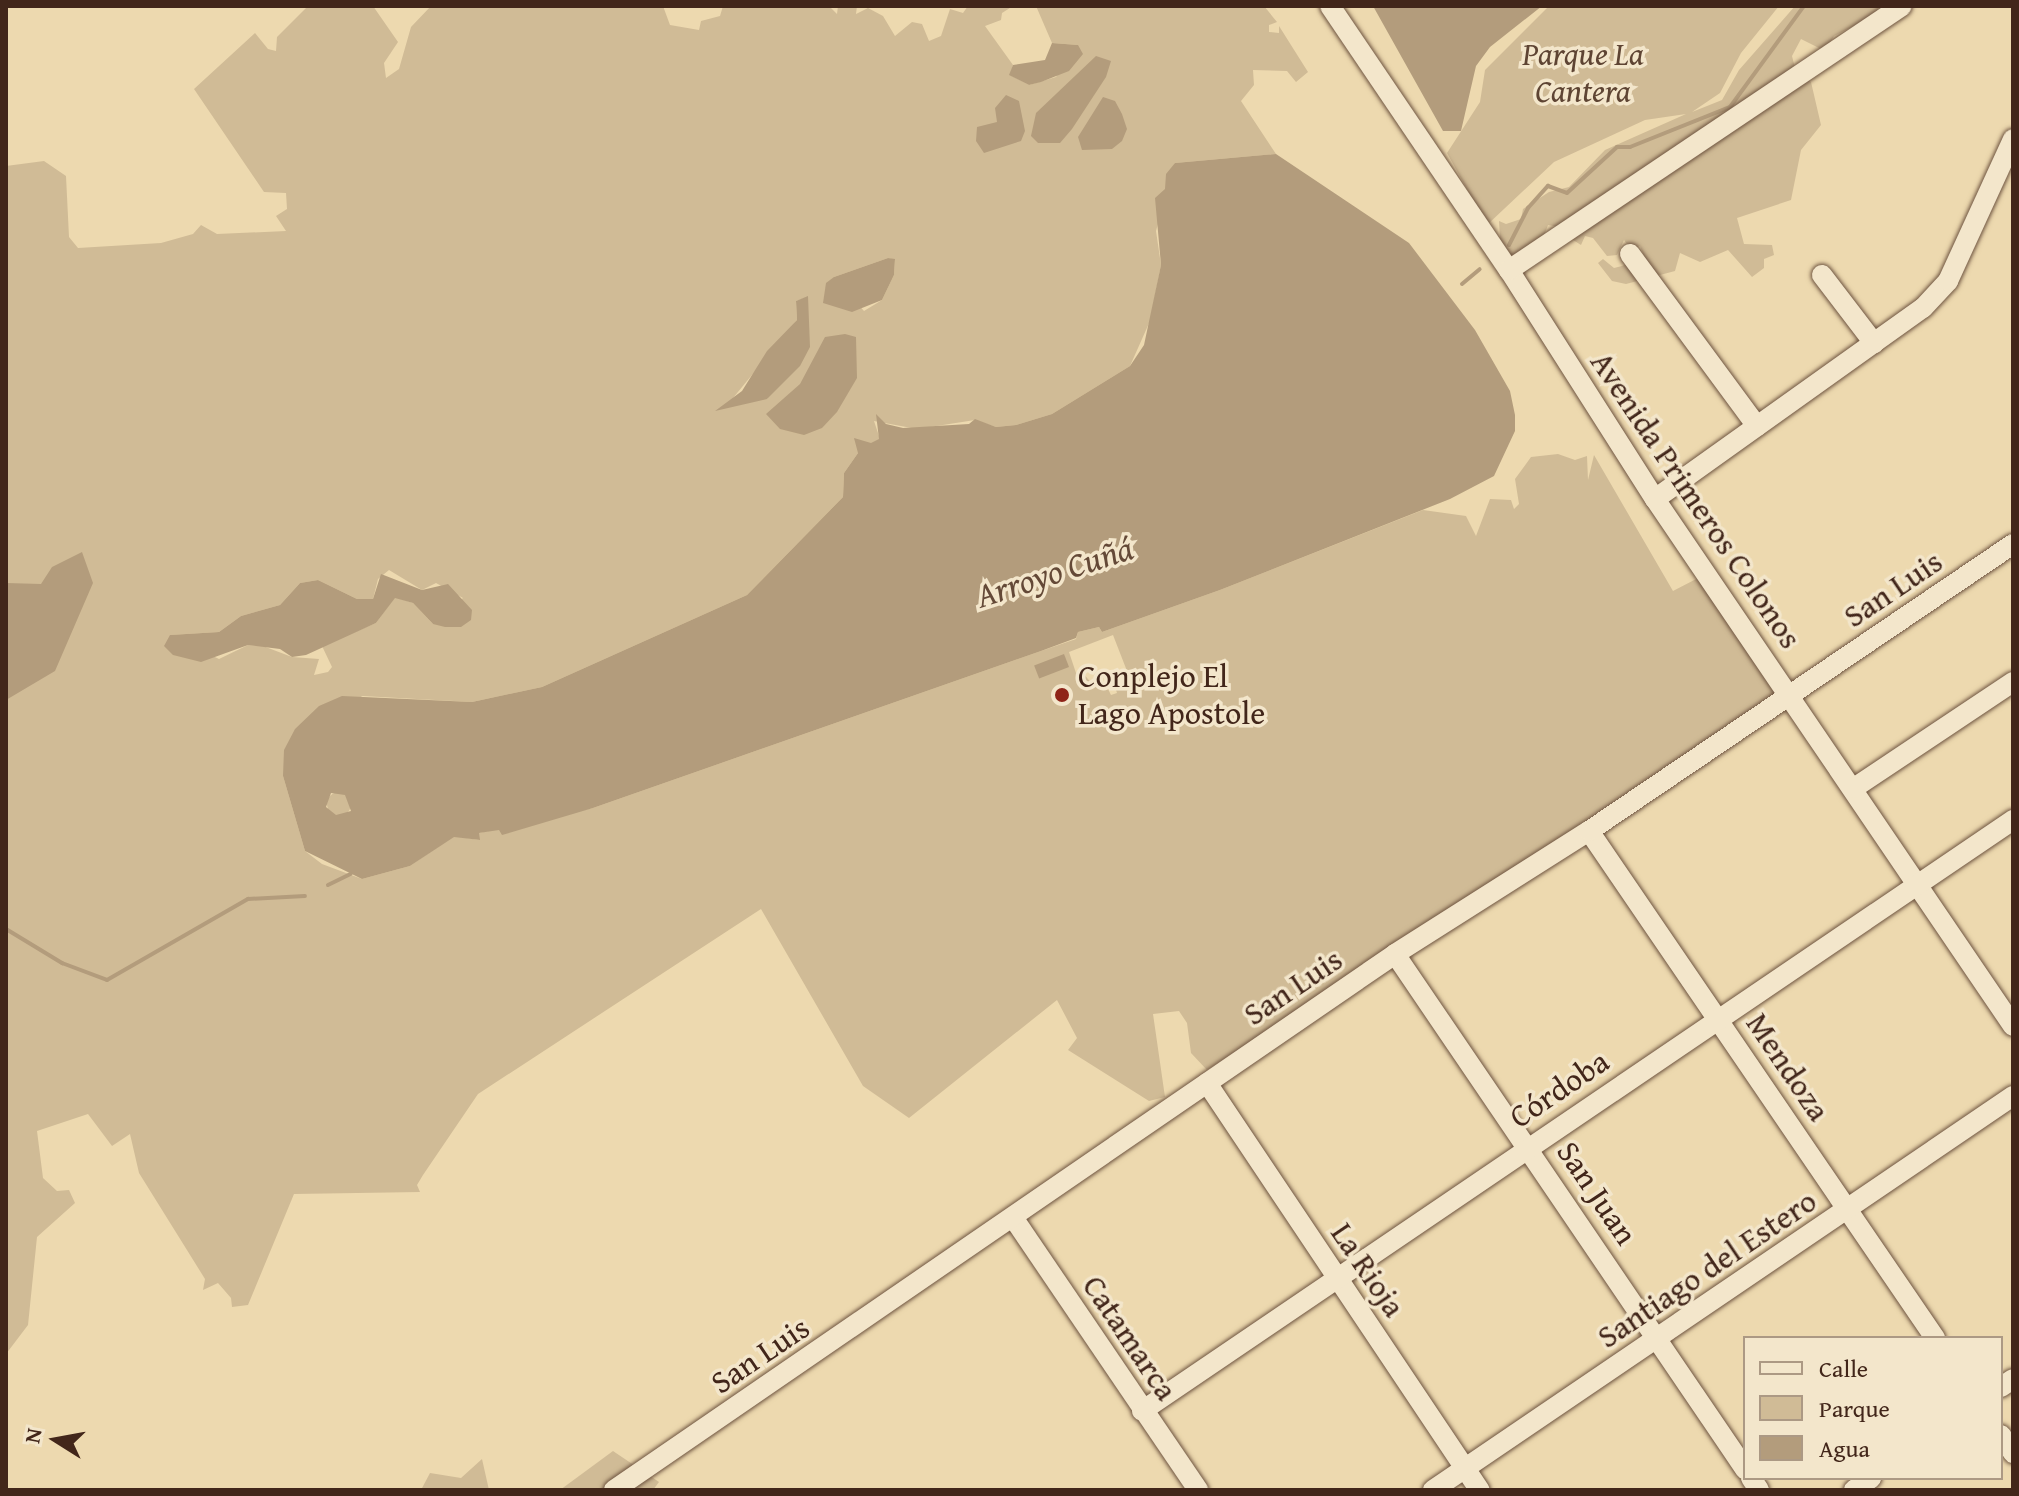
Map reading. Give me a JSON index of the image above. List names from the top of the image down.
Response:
{
  "streets": {
    "street": [
      "Avenida Primeros Colonos",
      "San Luis",
      "Mendoza",
      "Córdoba",
      "San Juan",
      "Santiago del Estero",
      "La Rioja",
      "Catamarca"
    ]
  },
  "crossings": [
    ["Avenida Primeros Colonos", "San Luis"],
    ["Avenida Primeros Colonos", "Córdoba"],
    ["San Luis", "Mendoza"],
    ["San Luis", "San Juan"],
    ["San Luis", "La Rioja"],
    ["San Luis", "Catamarca"],
    ["Mendoza", "Córdoba"],
    ["Mendoza", "Santiago del Estero"],
    ["Córdoba", "San Juan"],
    ["Córdoba", "La Rioja"],
    ["Córdoba", "Catamarca"],
    ["San Juan", "Santiago del Estero"],
    ["Santiago del Estero", "La Rioja"]
  ],
  "water": ["Arroyo Cuñá"],
  "parks": ["Parque La Cantera"],
  "places": ["Conplejo El Lago Apostole"],
  "legend": ["Calle", "Parque", "Agua"],
  "north": "left"
}
